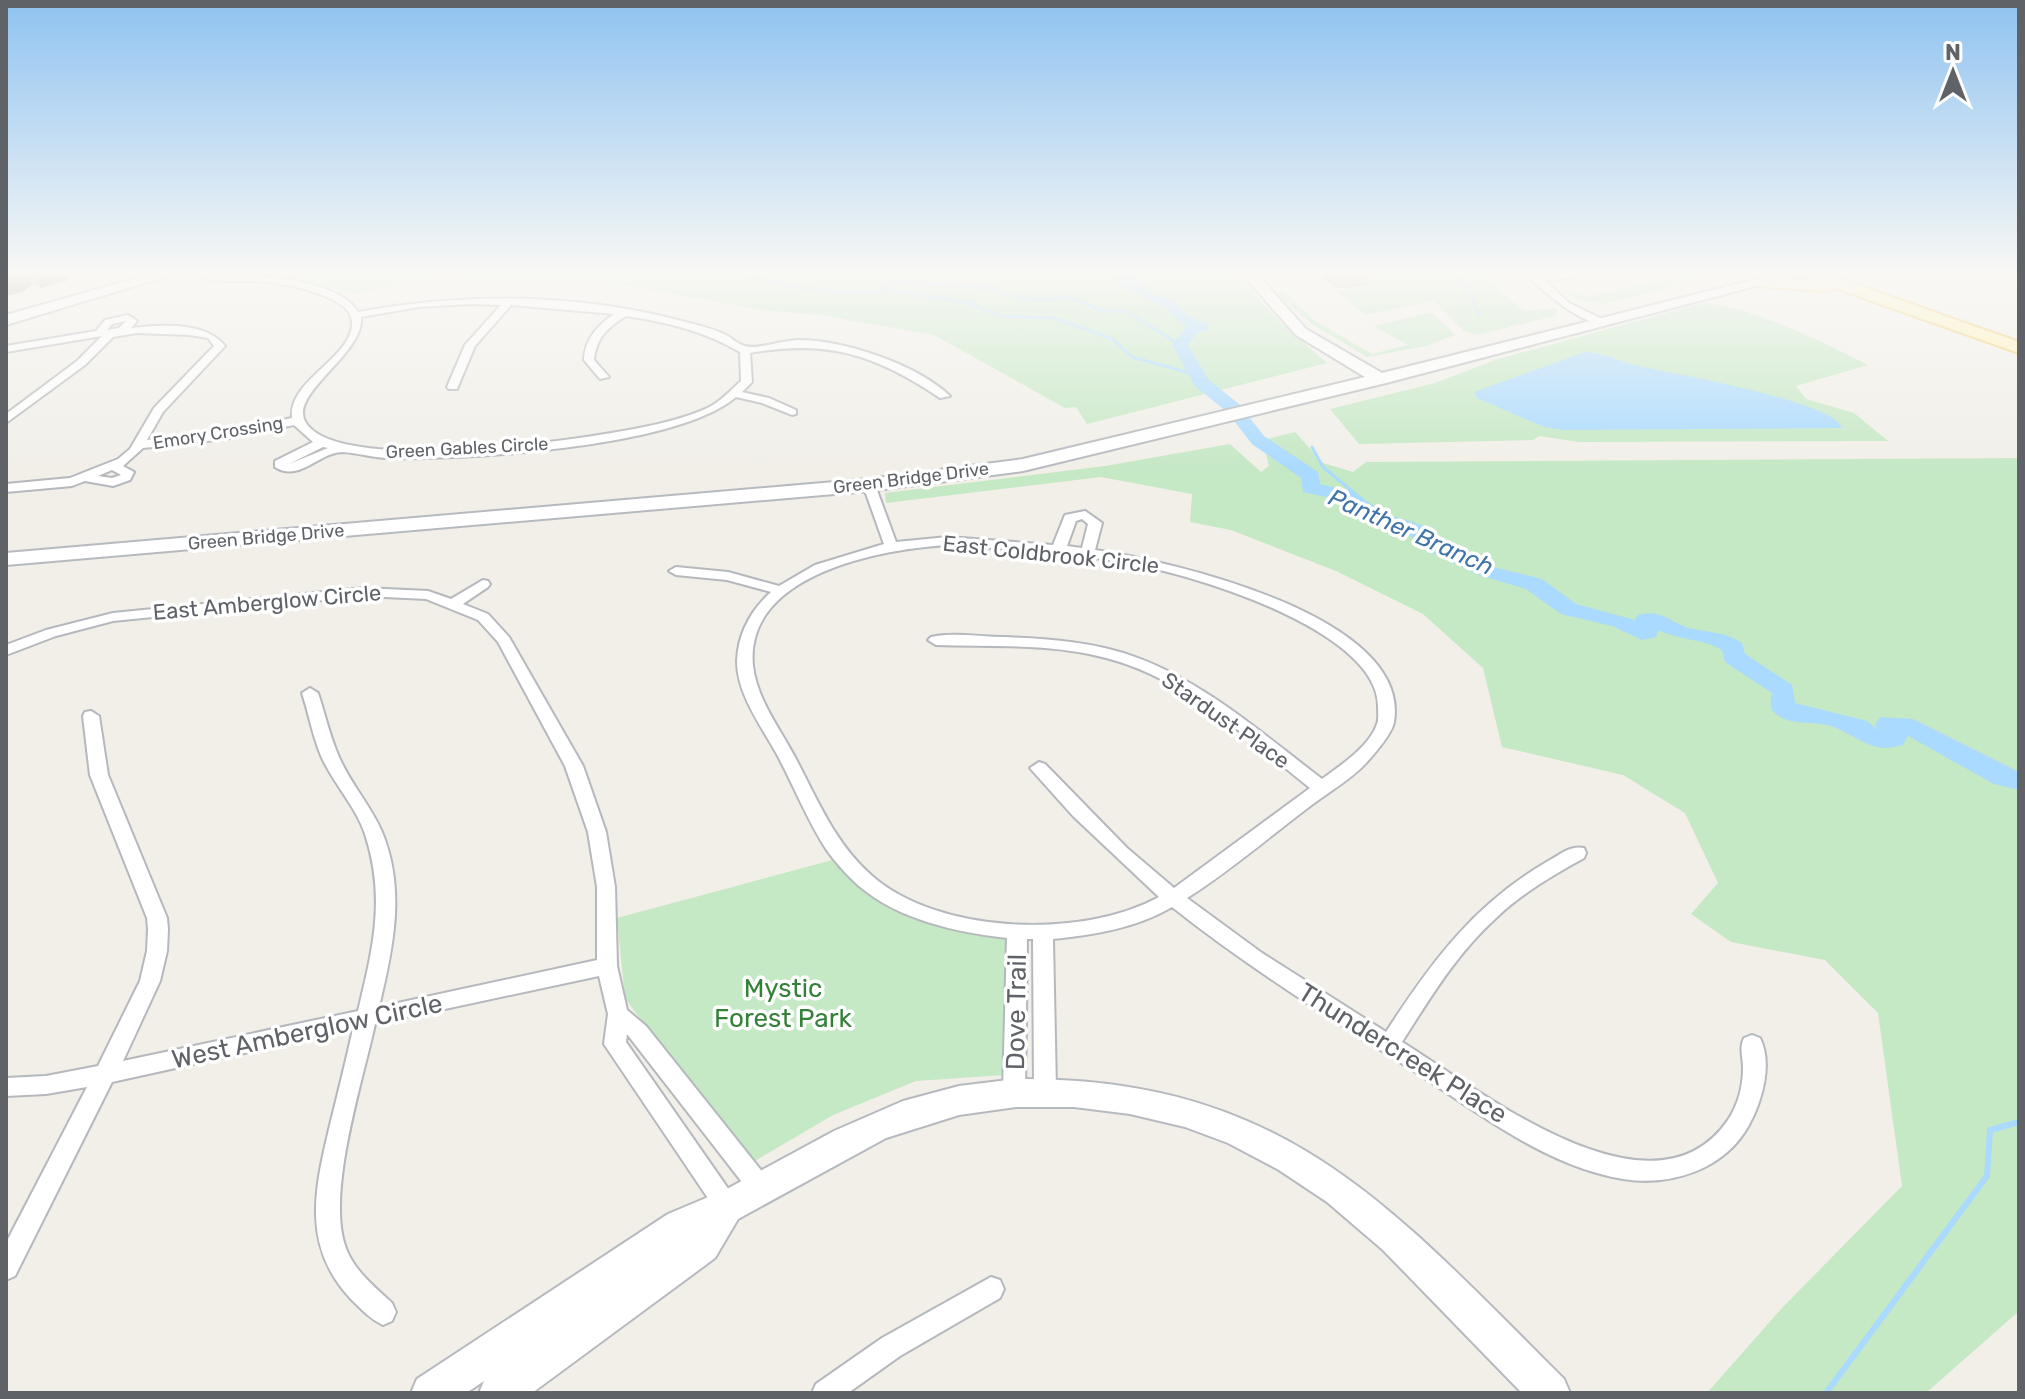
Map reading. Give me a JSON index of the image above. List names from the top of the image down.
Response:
{
  "streets": {
    "main road": ["Green Bridge Drive"],
    "street": [
      "Emory Crossing",
      "Green Gables Circle",
      "East Coldbrook Circle",
      "East Amberglow Circle",
      "Stardust Place",
      "Dove Trail",
      "West Amberglow Circle",
      "Thundercreek Place"
    ]
  },
  "crossings": [
    ["Emory Crossing", "Green Gables Circle"],
    ["East Coldbrook Circle", "Stardust Place"],
    ["East Coldbrook Circle", "Dove Trail"],
    ["East Coldbrook Circle", "Thundercreek Place"],
    ["East Amberglow Circle", "West Amberglow Circle"]
  ],
  "water": ["Panther Branch"],
  "parks": ["Mystic Forest Park"],
  "north": "top"
}
